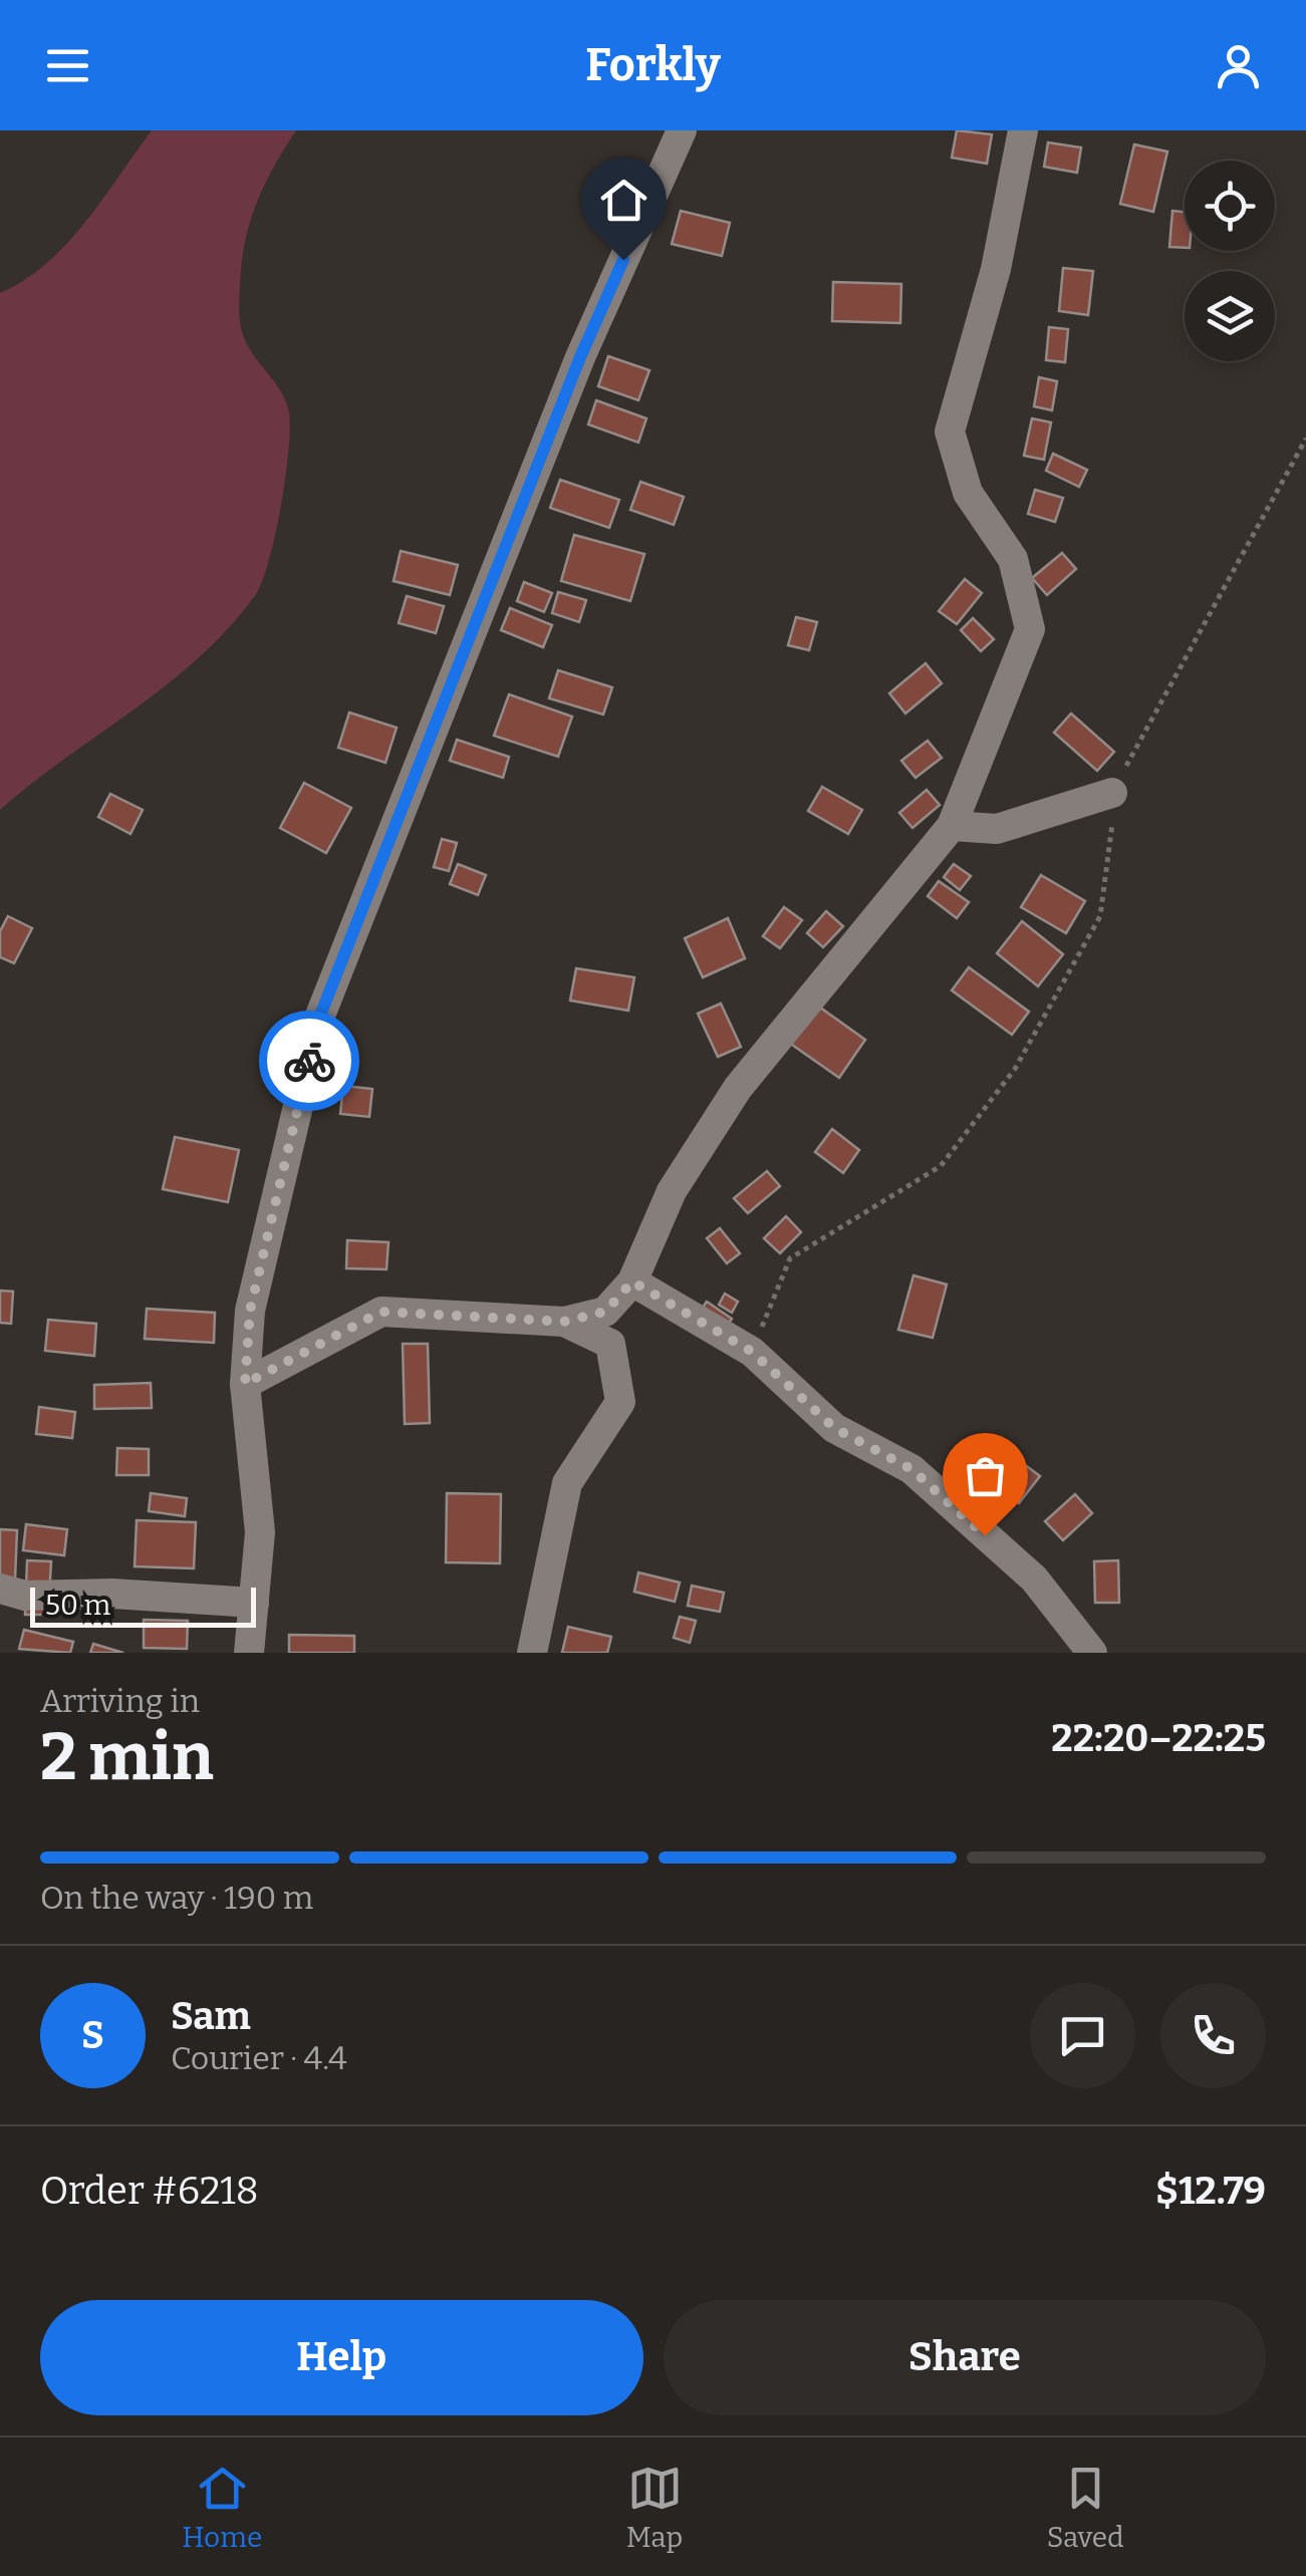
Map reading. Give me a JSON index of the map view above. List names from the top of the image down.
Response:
{
  "scale_bar": "50 m",
  "page": {
    "header": "Forkly",
    "scale": "50 m",
    "heading": ["2 min", "Arriving in", "22:20–22:25"],
    "panel": [
      "Sam",
      "Courier · 4.4",
      "Order #6218",
      "$12.79"
    ],
    "bar": "On the way · 190 m",
    "round": "S",
    "buttons": ["Help", "Share"],
    "tabs": ["Home", "Map", "Saved"]
  }
}
